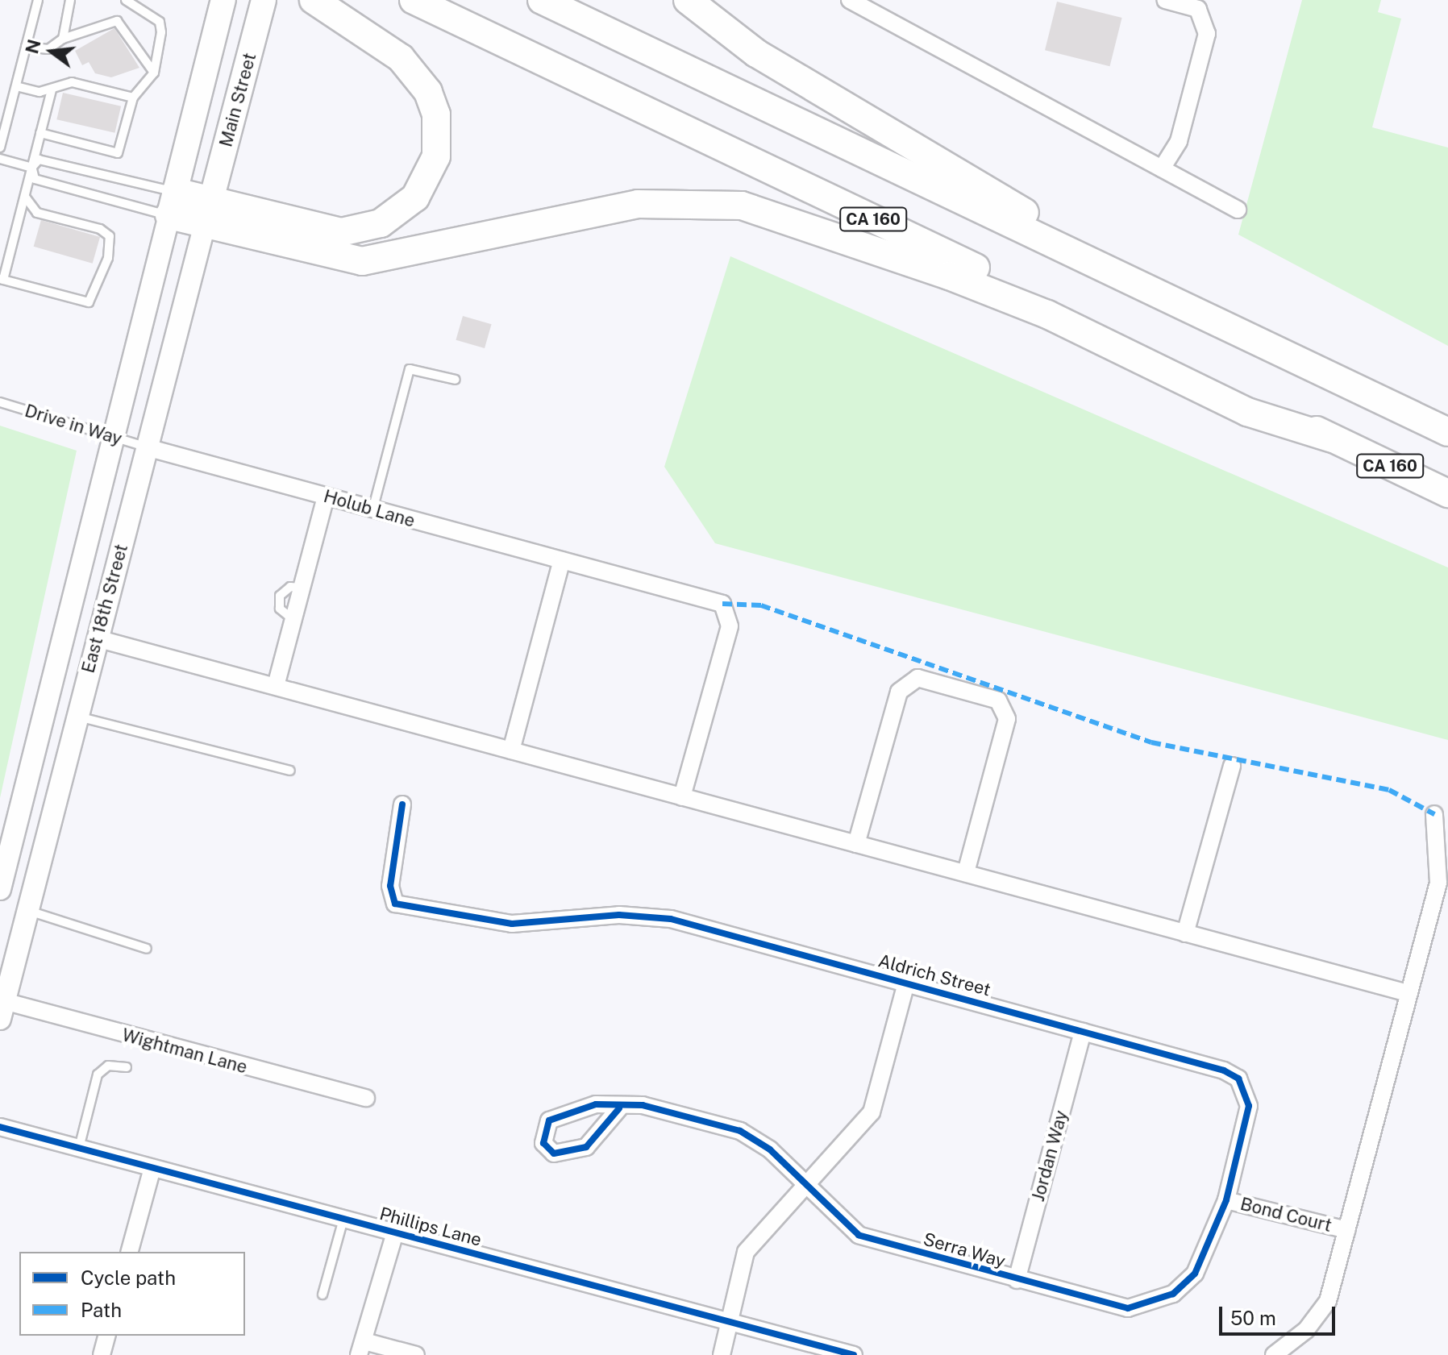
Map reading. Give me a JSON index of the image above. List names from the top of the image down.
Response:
{
  "streets": {
    "highway": ["CA 160"],
    "main road": ["Main Street", "East 18th Street"],
    "street": [
      "Holub Lane",
      "Aldrich Street",
      "Wightman Lane",
      "Jordan Way",
      "Bond Court",
      "Phillips Lane",
      "Serra Way"
    ],
    "lane": ["Drive in Way"]
  },
  "crossings": [
    ["Main Street", "East 18th Street"],
    ["Drive in Way", "Holub Lane"],
    ["Drive in Way", "East 18th Street"],
    ["Holub Lane", "East 18th Street"],
    ["East 18th Street", "Wightman Lane"],
    ["Aldrich Street", "Jordan Way"],
    ["Aldrich Street", "Bond Court"],
    ["Aldrich Street", "Serra Way"],
    ["Jordan Way", "Serra Way"],
    ["Bond Court", "Serra Way"]
  ],
  "legend": ["Cycle path", "Path"],
  "scale_bar": "50 m",
  "north": "left"
}
